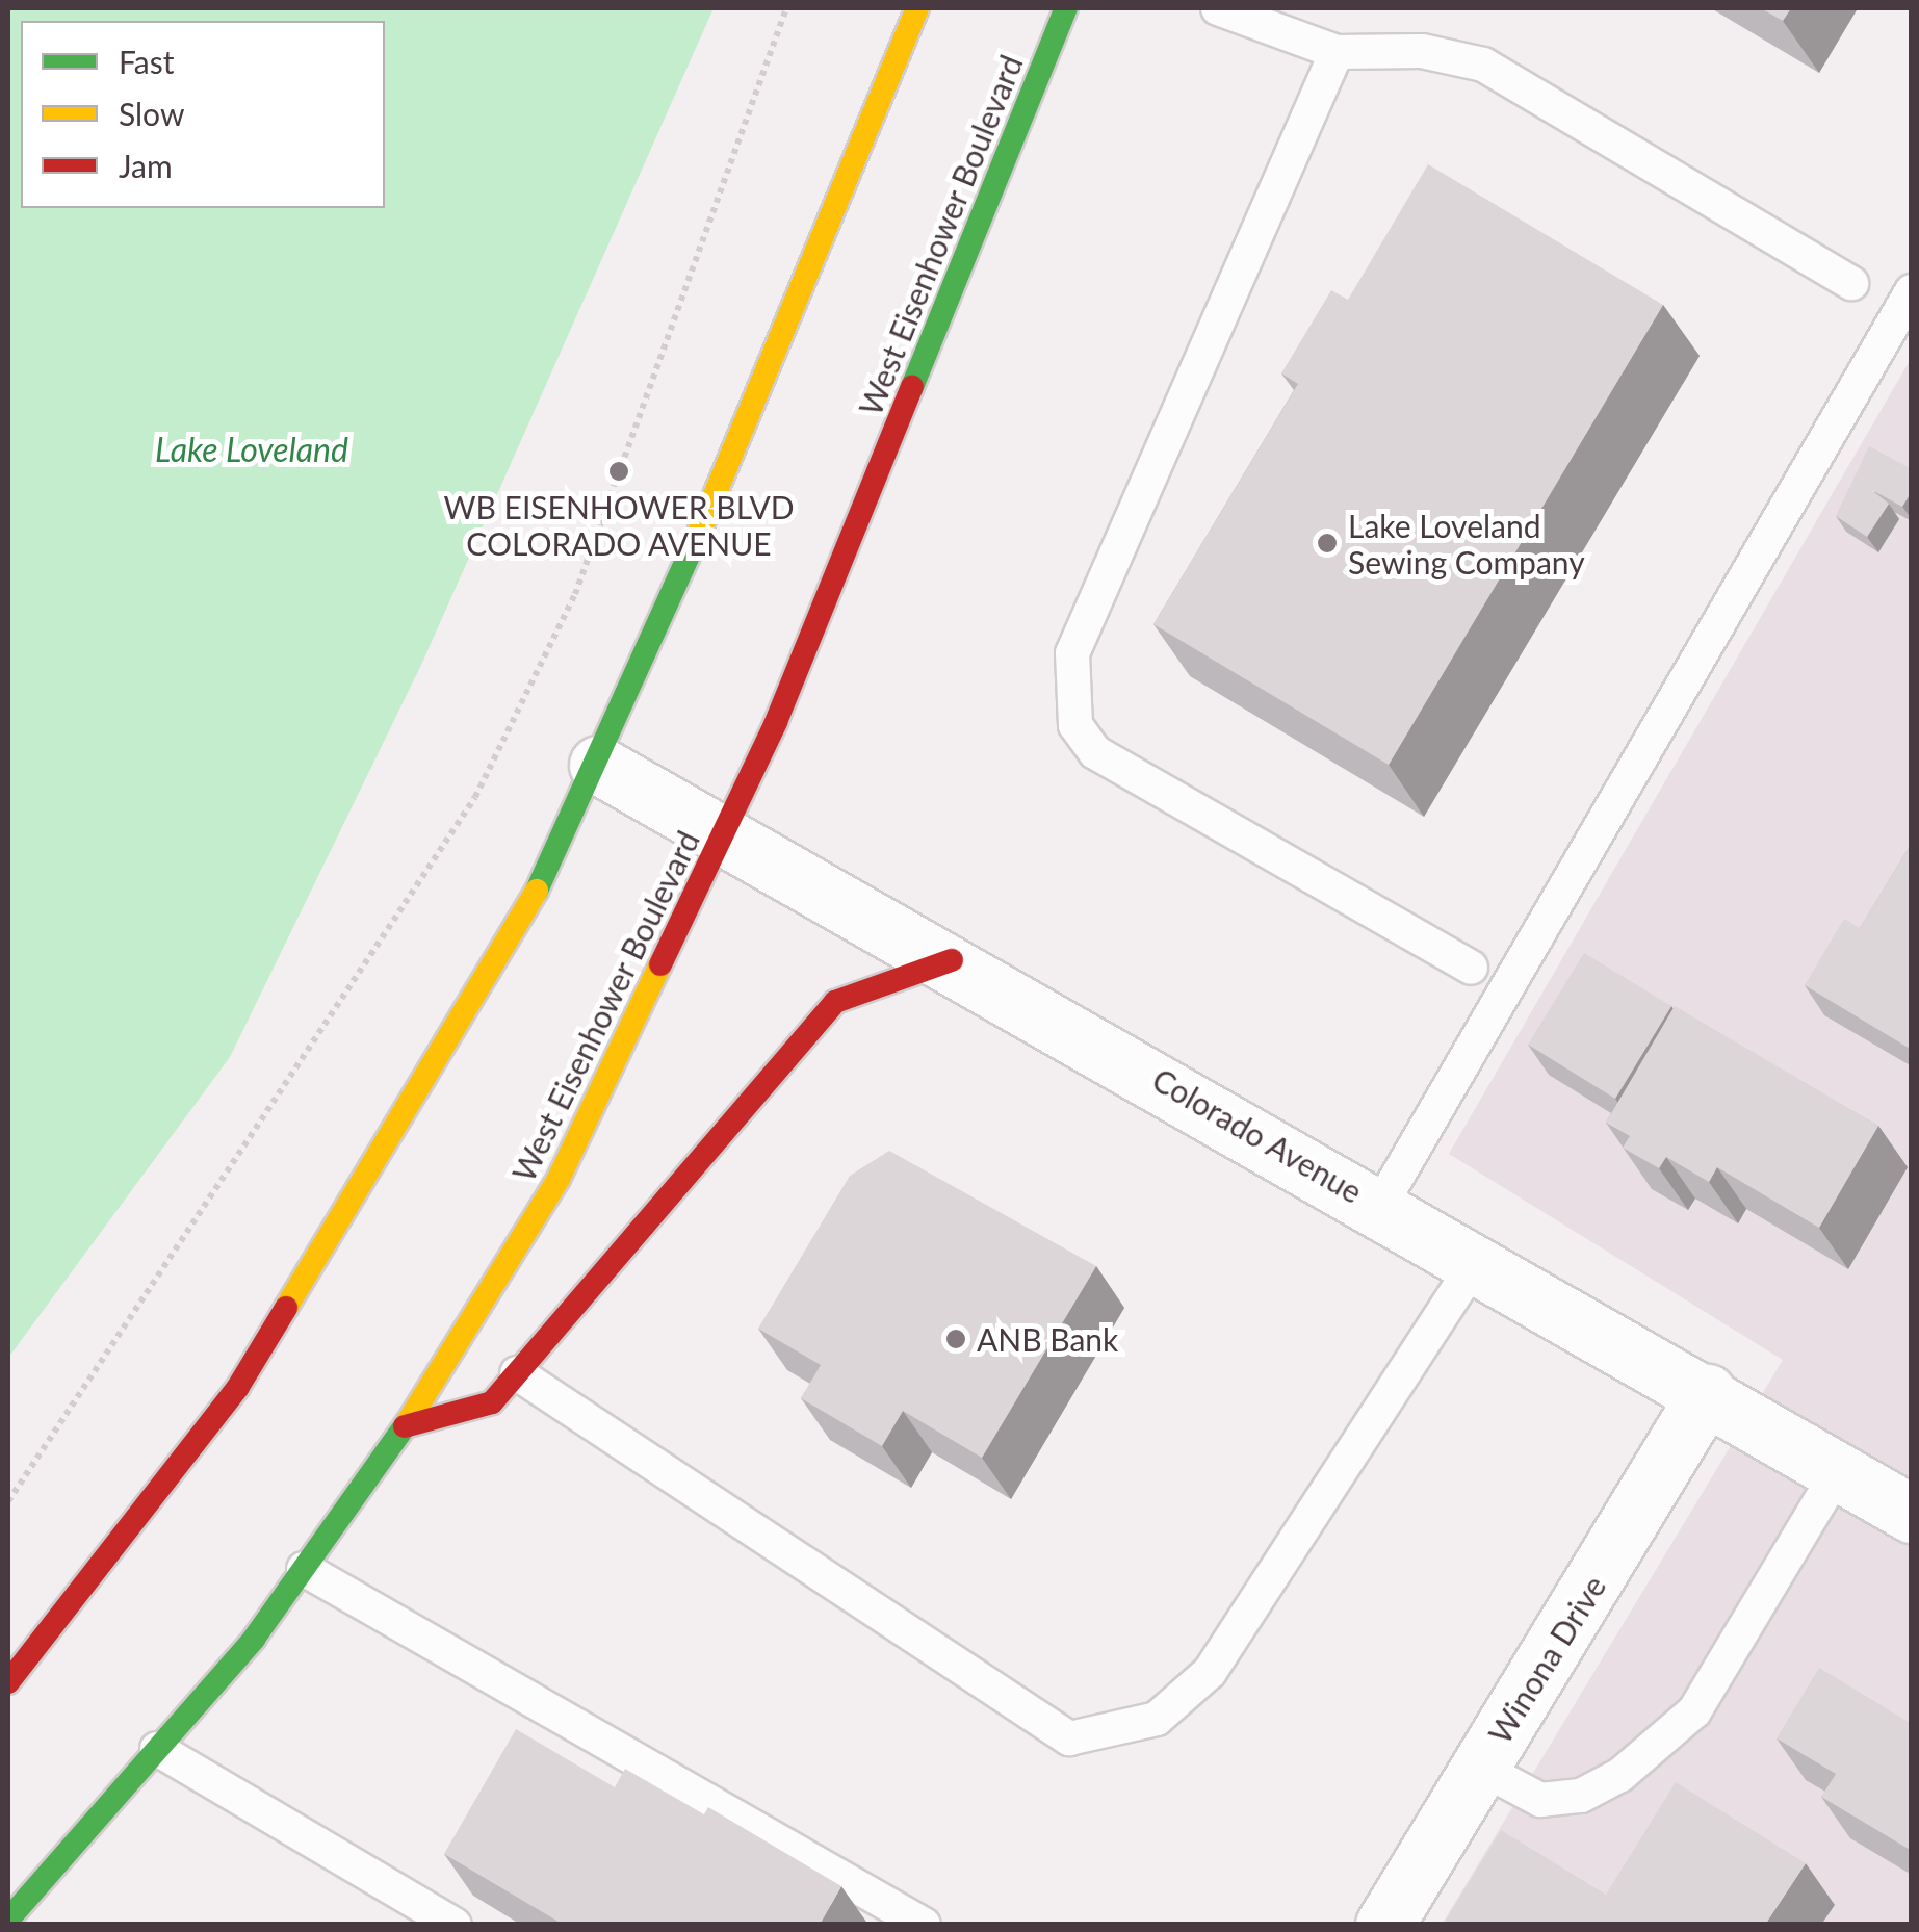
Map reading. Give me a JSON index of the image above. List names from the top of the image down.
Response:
{
  "streets": {
    "highway": ["West Eisenhower Boulevard"],
    "street": ["Colorado Avenue", "Winona Drive"]
  },
  "crossings": [
    ["West Eisenhower Boulevard", "Colorado Avenue"],
    ["Colorado Avenue", "Winona Drive"]
  ],
  "water": ["Lake Loveland"],
  "places": ["WB EISENHOWER BLVD COLORADO AVENUE", "Lake Loveland Sewing Company", "ANB Bank"],
  "legend": ["Fast", "Slow", "Jam"]
}
